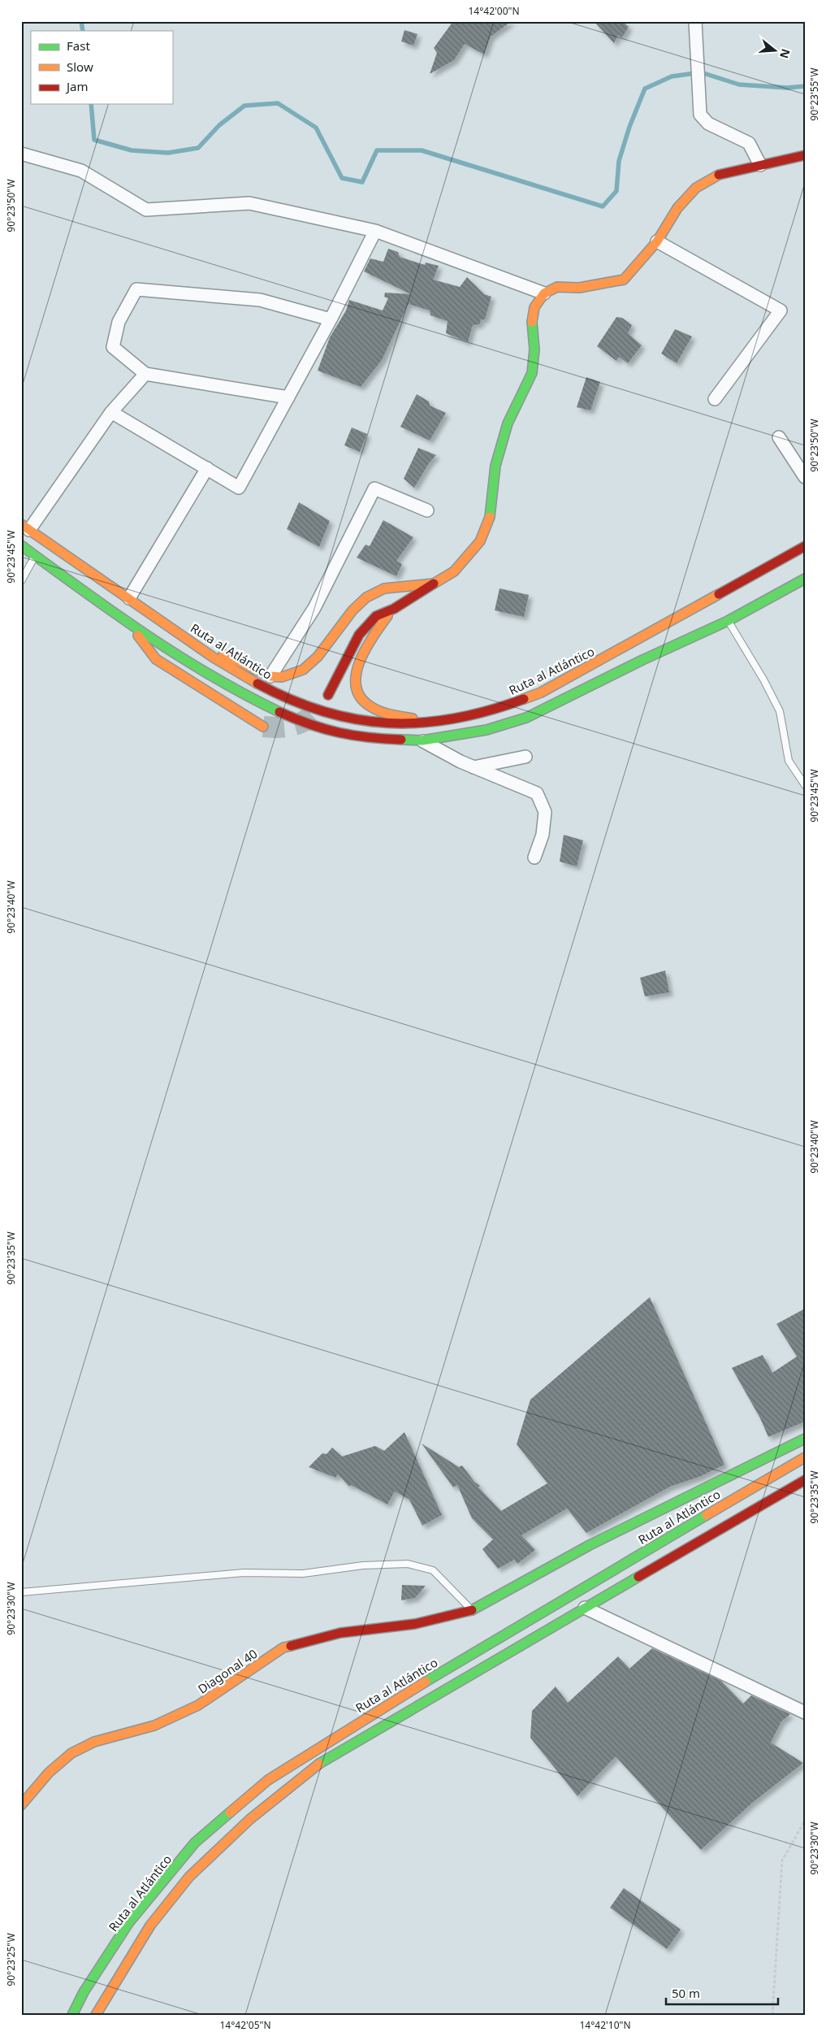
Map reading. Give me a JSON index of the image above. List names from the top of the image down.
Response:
{
  "streets": {
    "main road": ["Ruta al Atlántico", "Diagonal 40"]
  },
  "legend": ["Fast", "Slow", "Jam"],
  "scale_bar": "50 m",
  "north": "right",
  "coordinates": [
    "14°42'00\"N",
    "90°23'55\"W",
    "90°23'50\"W",
    "90°23'45\"W",
    "90°23'40\"W",
    "90°23'35\"W",
    "90°23'30\"W",
    "90°23'25\"W",
    "14°42'05\"N",
    "14°42'10\"N"
  ]
}
